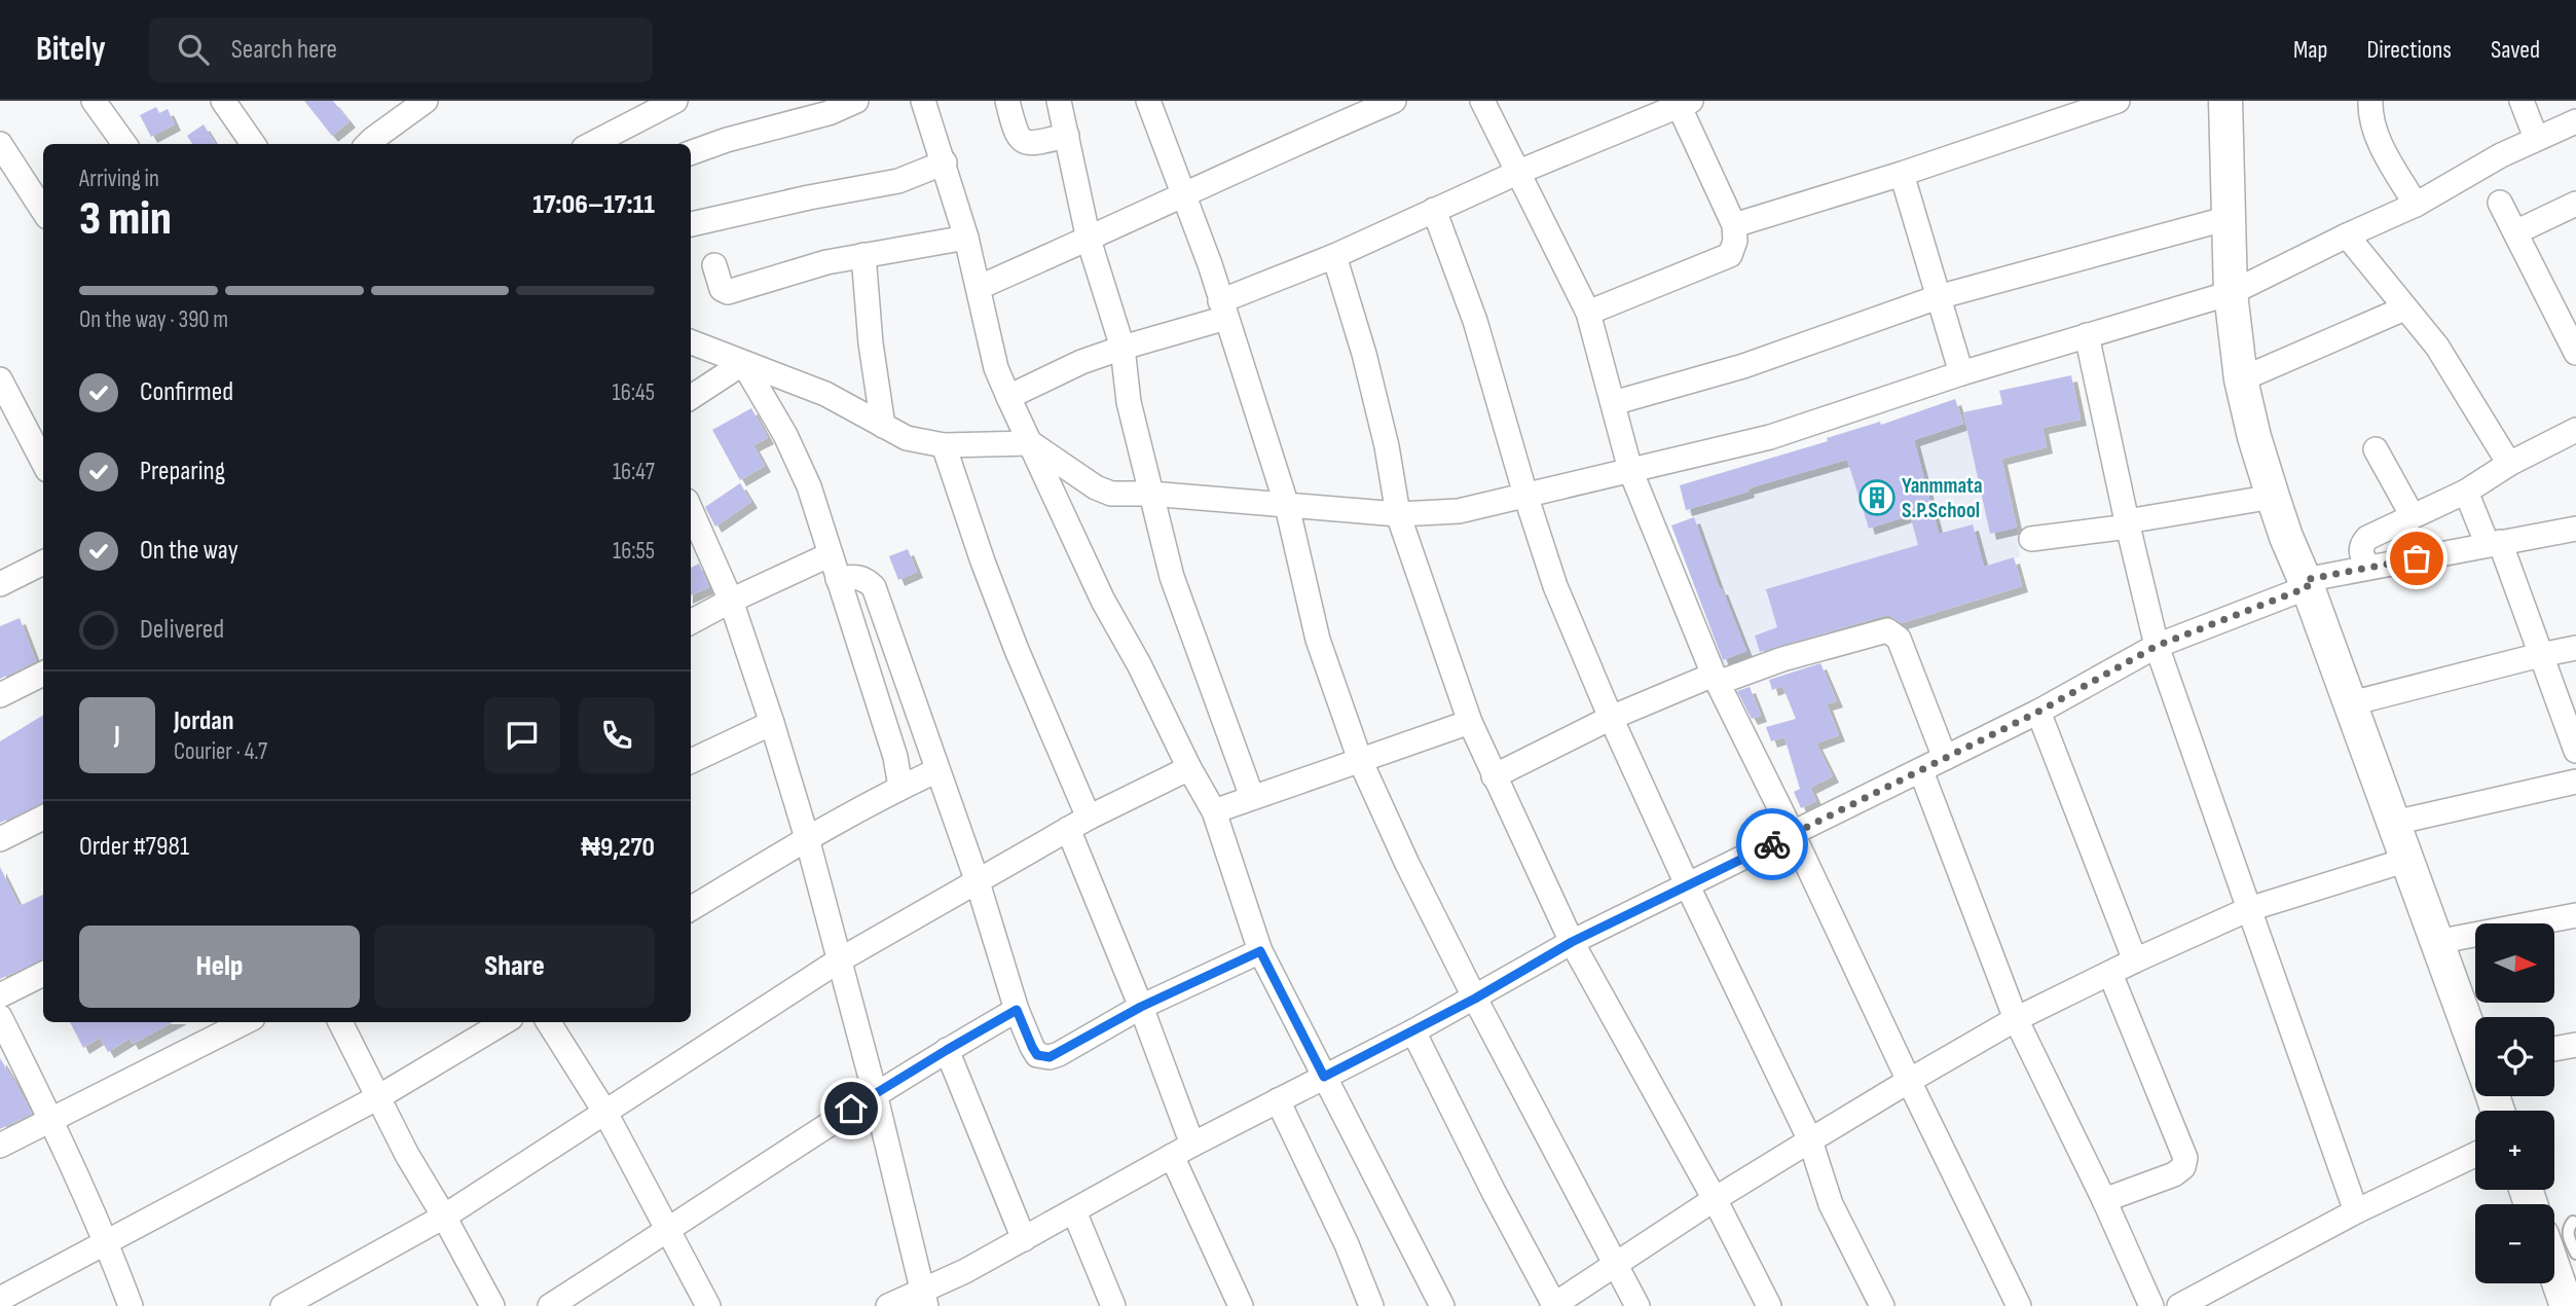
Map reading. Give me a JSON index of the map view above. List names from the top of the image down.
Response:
{
  "places": {
    "building": ["Yanmmata S.P.School"]
  },
  "north": "right",
  "page": {
    "header": "Bitely",
    "search": "Search here",
    "nav": ["Map", "Directions", "Saved"],
    "heading": ["3 min", "Arriving in", "17:06–17:11"],
    "panel": [
      "Jordan",
      "Courier · 4.7",
      "Order #7981",
      "₦9,270"
    ],
    "bar": "On the way · 390 m",
    "list": [
      ["Confirmed", "16:45"],
      ["Preparing", "16:47"],
      ["On the way", "16:55"],
      "Delivered"
    ],
    "round": "J",
    "buttons": ["Help", "Share"],
    "map_buttons": ["+", "−"]
  }
}
